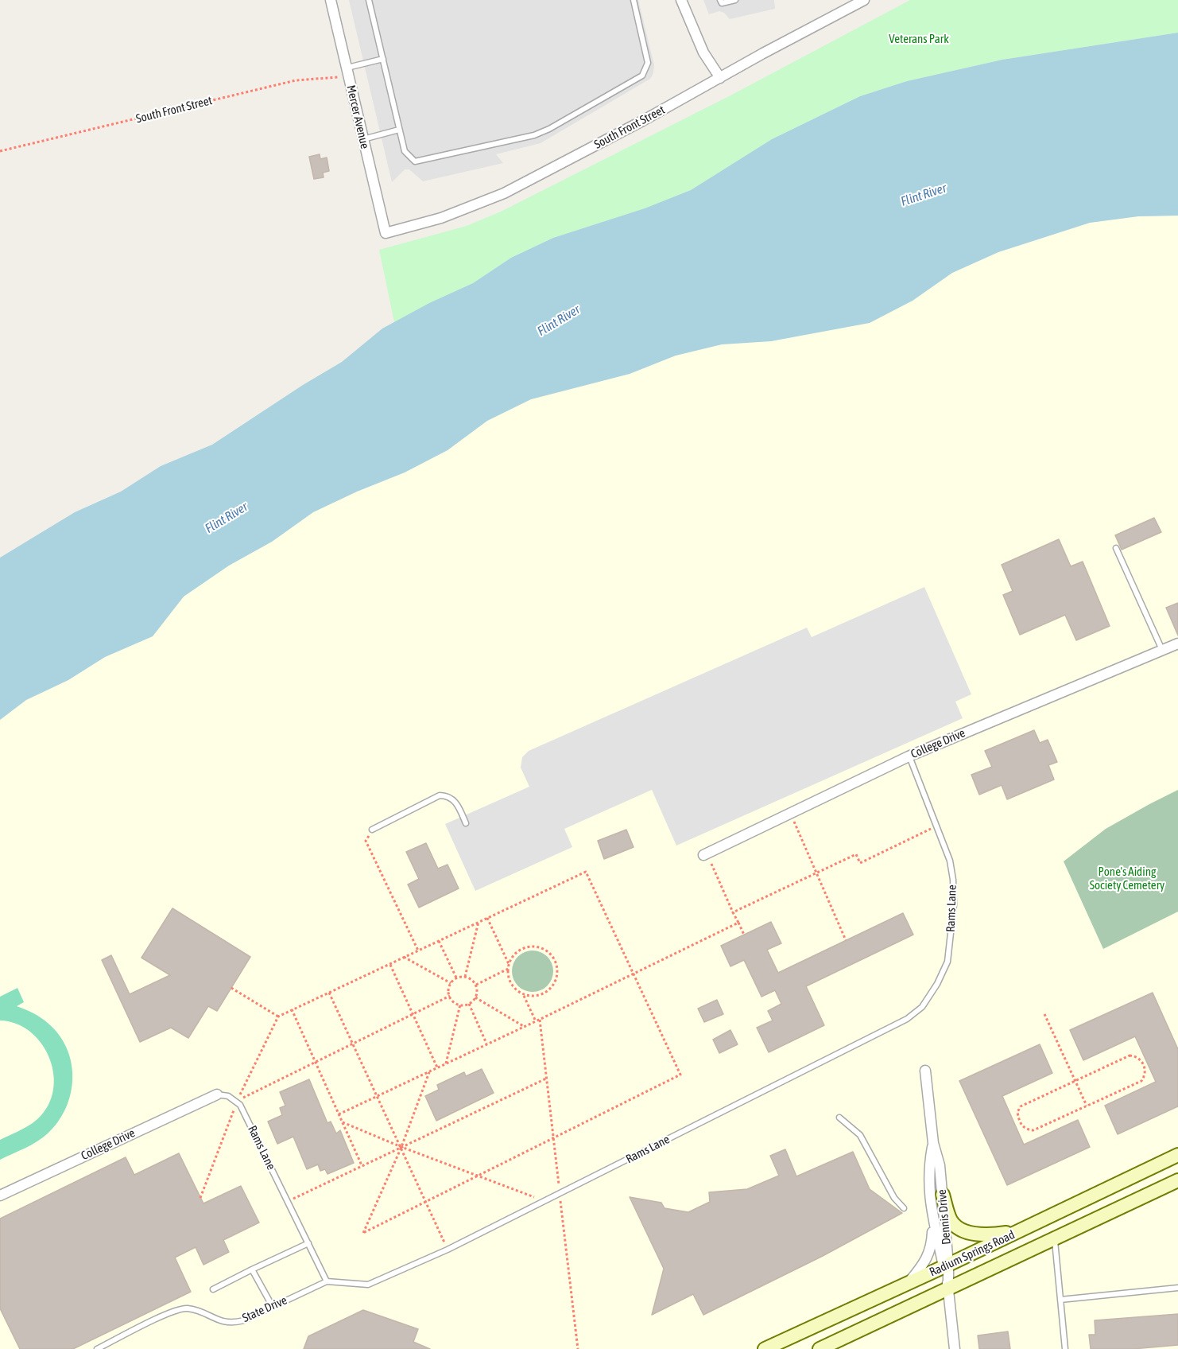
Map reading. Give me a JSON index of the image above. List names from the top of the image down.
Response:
{
  "streets": {
    "main road": ["Radium Springs Road"],
    "street": [
      "South Front Street",
      "Mercer Avenue",
      "College Drive",
      "Dennis Drive"
    ],
    "lane": ["Rams Lane", "State Drive"]
  },
  "crossings": [
    ["South Front Street", "Mercer Avenue"],
    ["College Drive", "Rams Lane"],
    ["Rams Lane", "State Drive"],
    ["Dennis Drive", "Radium Springs Road"]
  ],
  "water": ["Flint River"],
  "parks": ["Veterans Park", "Pone's Aiding Society Cemetery"]
}
